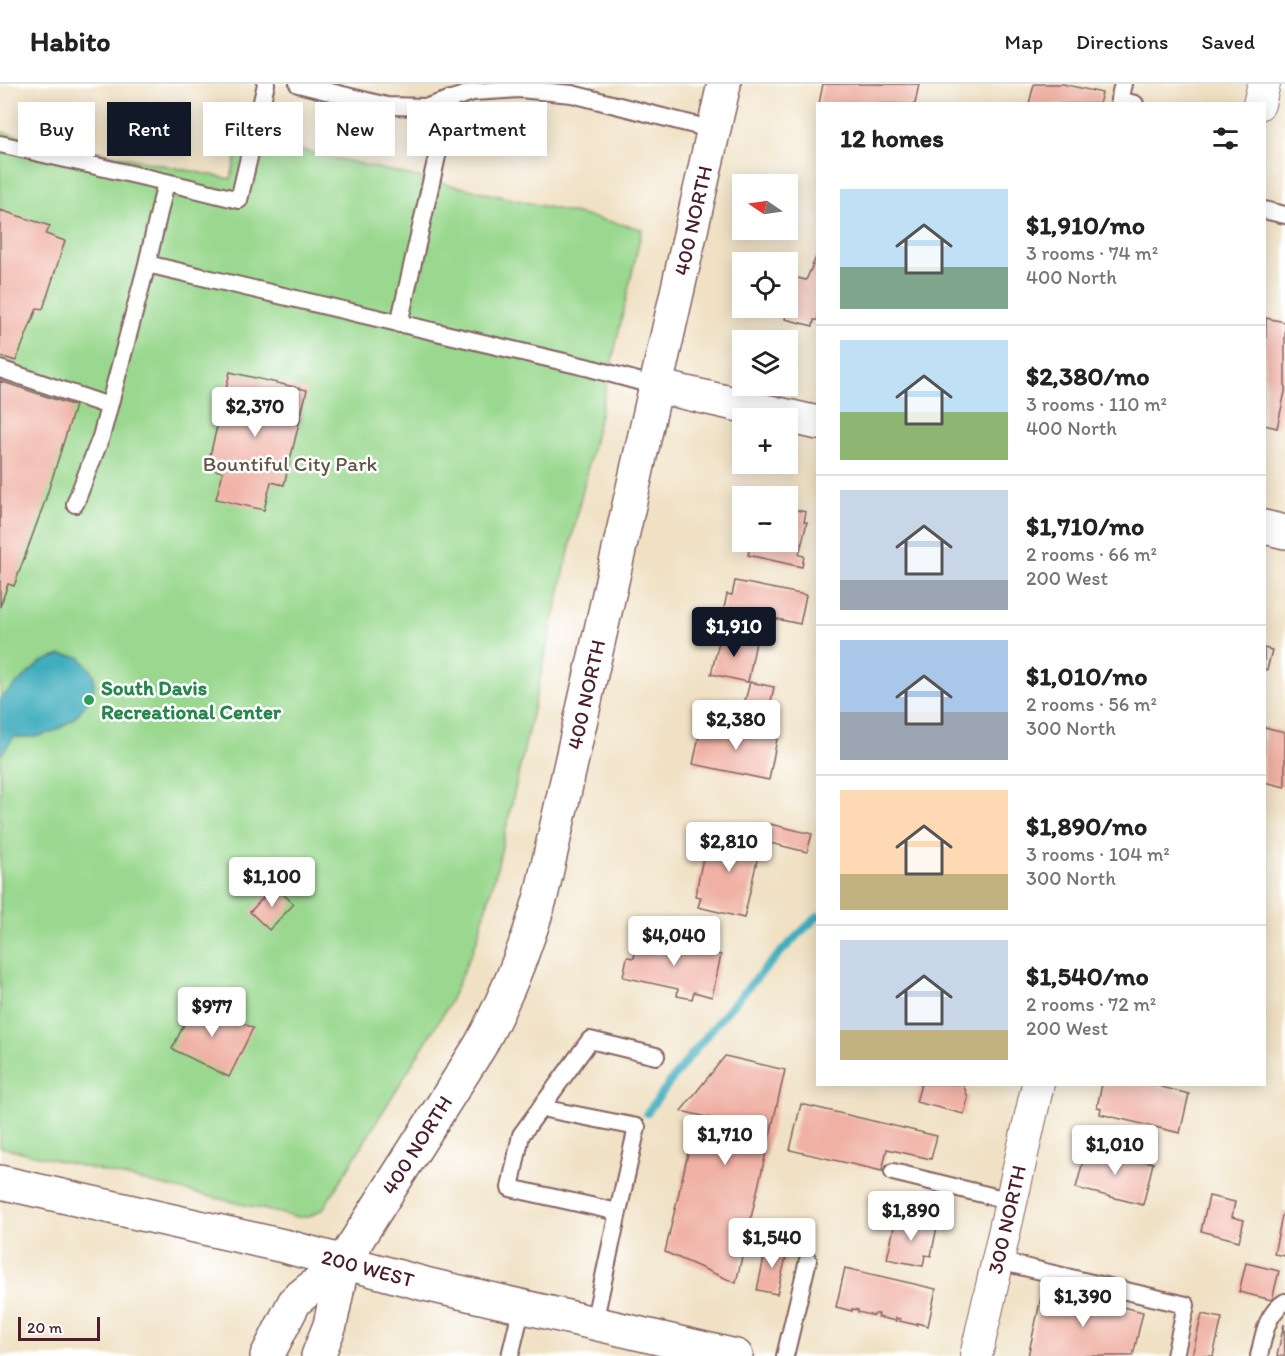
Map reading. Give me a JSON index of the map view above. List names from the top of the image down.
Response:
{
  "streets": {
    "main road": ["400 NORTH", "200 WEST"],
    "street": ["300 NORTH"]
  },
  "crossings": [
    ["400 NORTH", "200 WEST"]
  ],
  "parks": ["Bountiful City Park"],
  "places": ["South Davis Recreational Center"],
  "scale_bar": "20 m",
  "north": "left",
  "page": {
    "header": "Habito",
    "nav": ["Map", "Directions", "Saved"],
    "chip": [
      "Buy",
      "Rent",
      "Filters",
      "New",
      "Apartment"
    ],
    "heading": "12 homes",
    "map_buttons": ["+", "−"],
    "list": [
      {
        "name": "$1,910/mo",
        "note": "3 rooms · 74 m² · 400 North"
      },
      {
        "name": "$2,380/mo",
        "note": "3 rooms · 110 m² · 400 North"
      },
      {
        "name": "$1,710/mo",
        "note": "2 rooms · 66 m² · 200 West"
      },
      {
        "name": "$1,010/mo",
        "note": "2 rooms · 56 m² · 300 North"
      },
      {
        "name": "$1,890/mo",
        "note": "3 rooms · 104 m² · 300 North"
      },
      {
        "name": "$1,540/mo",
        "note": "2 rooms · 72 m² · 200 West"
      }
    ],
    "price": [
      "$2,370",
      "$1,910",
      "$2,380",
      "$2,810",
      "$1,100",
      "$4,040",
      "$977",
      "$1,710",
      "$1,010",
      "$1,890",
      "$1,540",
      "$1,390"
    ],
    "scale": "20 m"
  }
}
